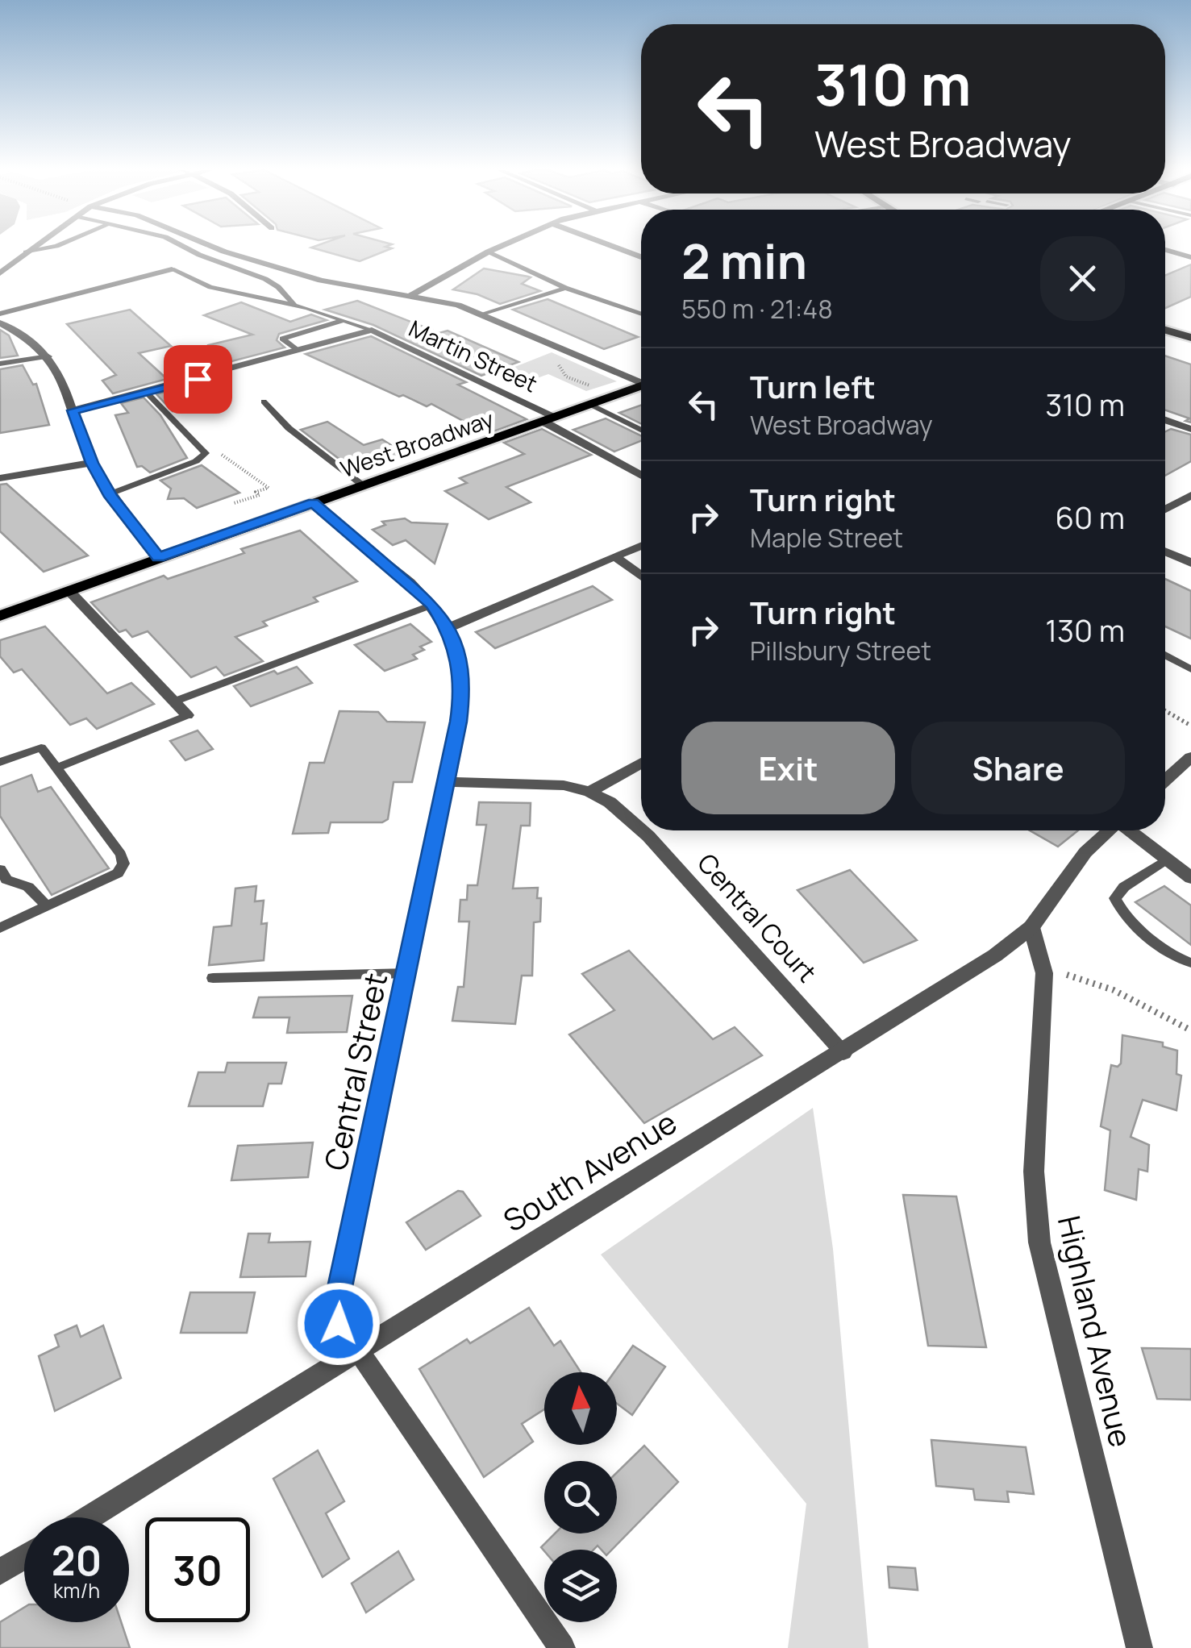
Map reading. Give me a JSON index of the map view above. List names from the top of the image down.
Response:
{
  "streets": {
    "main road": ["West Broadway"],
    "street": [
      "Martin Street",
      "Central Court",
      "Central Street",
      "South Avenue",
      "Highland Avenue"
    ]
  },
  "crossings": [
    ["Martin Street", "West Broadway"],
    ["West Broadway", "Central Street"],
    ["Central Court", "Central Street"],
    ["Central Court", "South Avenue"],
    ["Central Street", "South Avenue"],
    ["South Avenue", "Highland Avenue"]
  ],
  "north": "top",
  "page": {
    "turn": ["310 m", "West Broadway"],
    "heading": ["2 min", "550 m · 21:48"],
    "list": [
      {
        "name": "Turn left",
        "note": "West Broadway",
        "value": "310 m"
      },
      {
        "name": "Turn right",
        "note": "Maple Street",
        "value": "60 m"
      },
      {
        "name": "Turn right",
        "note": "Pillsbury Street",
        "value": "130 m"
      }
    ],
    "buttons": ["Exit", "Share"],
    "speed": "20 km/h",
    "limit": "30"
  }
}
